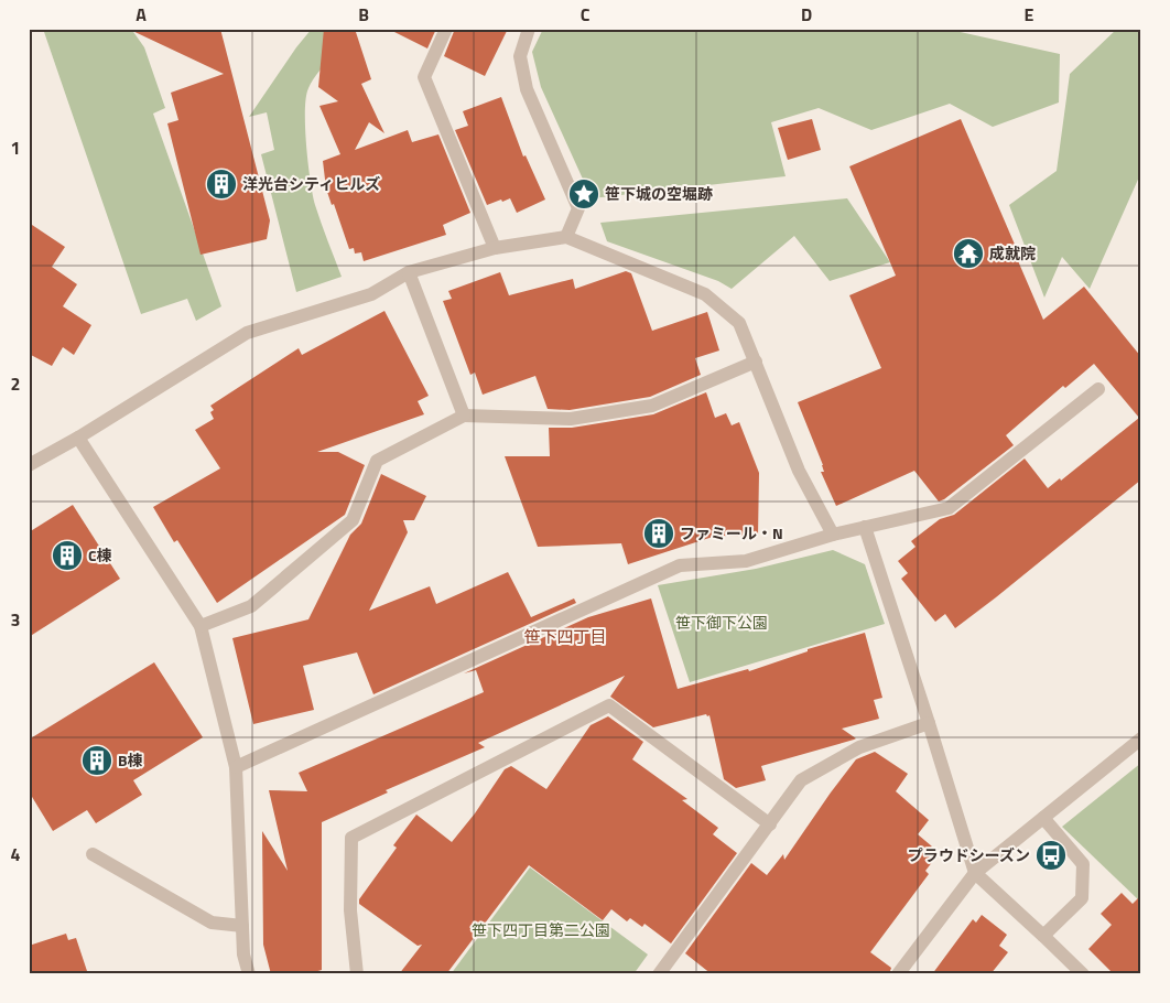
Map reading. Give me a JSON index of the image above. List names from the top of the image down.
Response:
{
  "districts": ["笹下四丁目"],
  "parks": ["笹下御下公園", "笹下四丁目第二公園"],
  "places": {
    "building": [
      "洋光台シティヒルズ",
      "ファミール・N",
      "C棟",
      "B棟"
    ],
    "place": ["笹下城の空堀跡"],
    "temple": ["成就院"],
    "bus stop": ["プラウドシーズン"]
  },
  "grid": {
    "columns": [
      "A",
      "B",
      "C",
      "D",
      "E"
    ],
    "rows": [
      "1",
      "2",
      "3",
      "4"
    ]
  }
}
